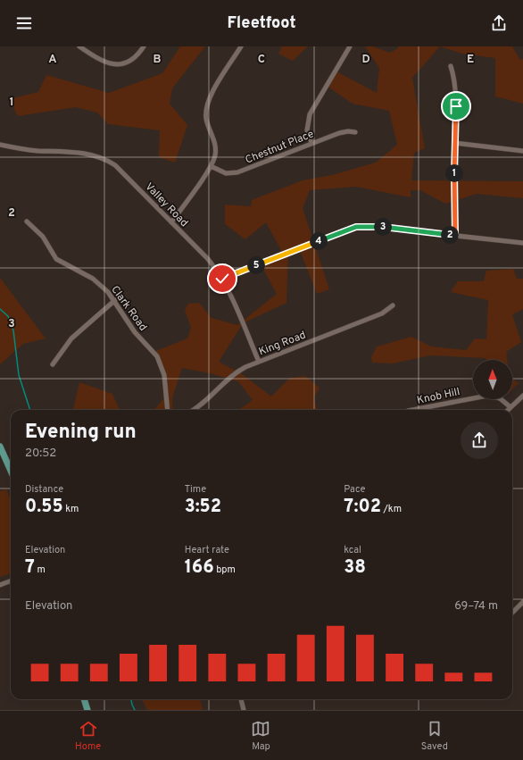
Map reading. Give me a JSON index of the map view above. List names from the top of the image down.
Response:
{
  "streets": {
    "street": [
      "Chestnut Place",
      "Valley Road",
      "Clark Road",
      "King Road",
      "Knob Hill"
    ]
  },
  "crossings": [
    ["Valley Road", "King Road"]
  ],
  "north": "top",
  "page": {
    "header": "Fleetfoot",
    "pins": [
      "1",
      "3",
      "2",
      "4",
      "5"
    ],
    "heading": ["Evening run", "20:52"],
    "stats": [
      ["Distance", "0.55 km"],
      ["Time", "3:52"],
      ["Pace", "7:02 /km"],
      ["Elevation", "7 m"],
      ["Heart rate", "166 bpm"],
      ["kcal", "38"]
    ],
    "chart": ["Elevation", "69–74 m"],
    "tabs": ["Home", "Map", "Saved"]
  },
  "grid": {
    "columns": [
      "A",
      "B",
      "C",
      "D",
      "E"
    ],
    "rows": ["1", "2", "3"]
  }
}
